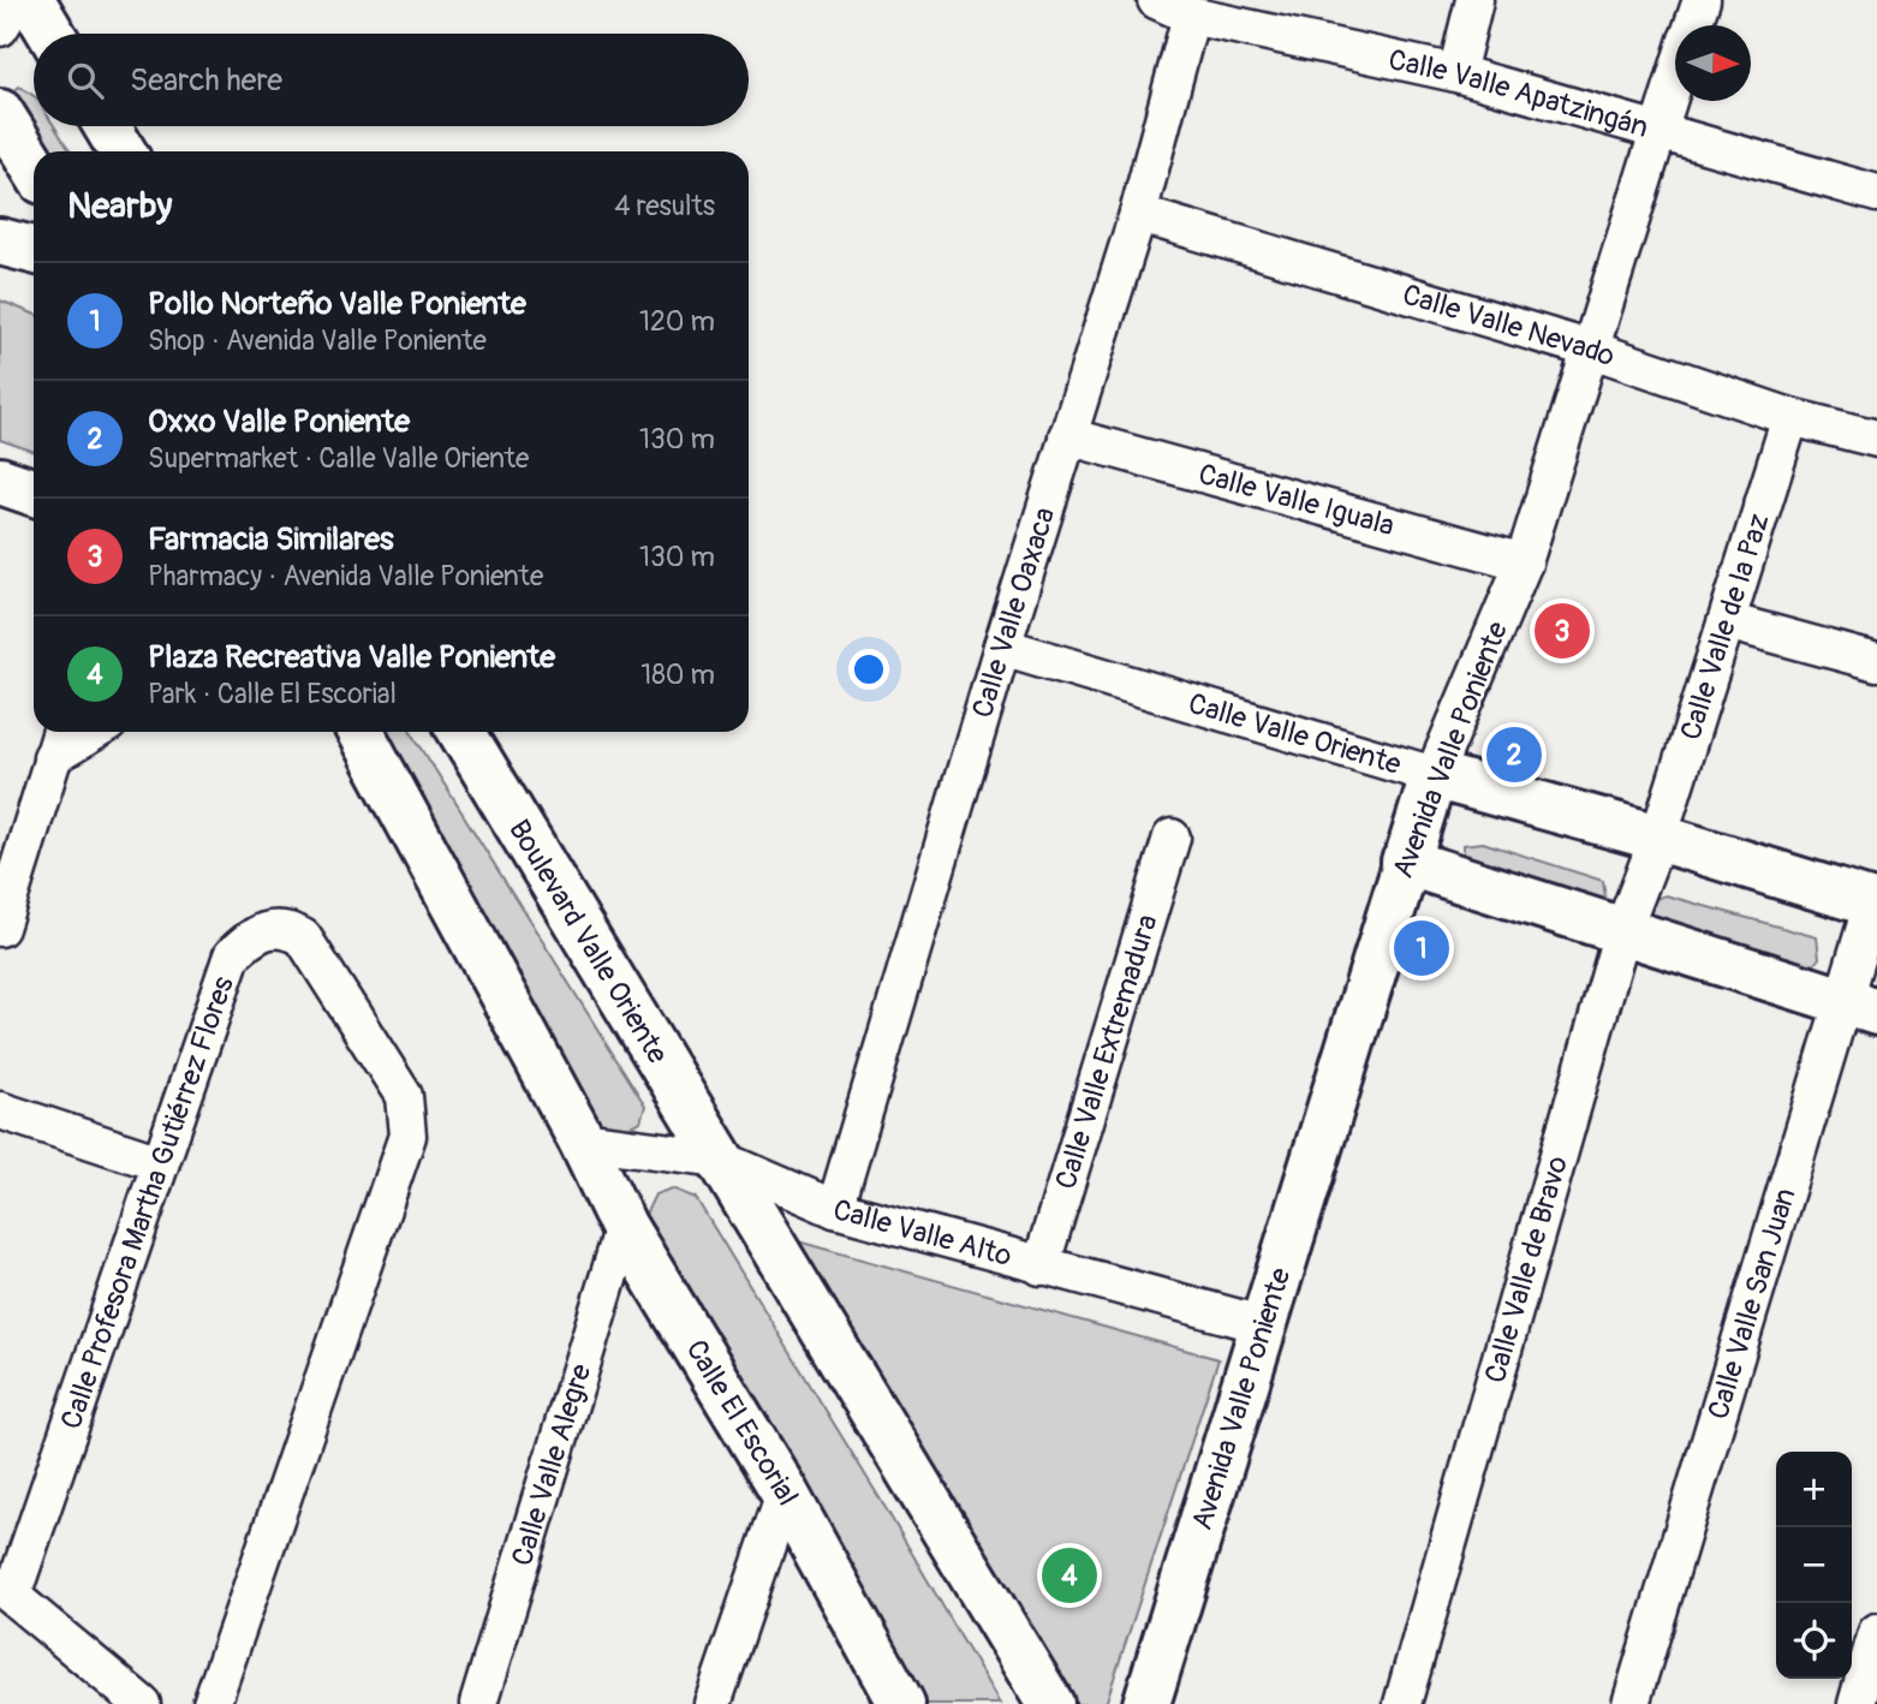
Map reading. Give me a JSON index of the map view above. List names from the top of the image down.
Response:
{
  "streets": {
    "street": [
      "Calle Valle Apatzingán",
      "Calle Valle Nevado",
      "Calle Valle Iguala",
      "Calle Valle Oaxaca",
      "Calle Valle de la Paz",
      "Calle Valle Oriente",
      "Avenida Valle Poniente",
      "Boulevard Valle Oriente",
      "Calle Valle Extremadura",
      "Calle Profesora Martha Gutiérrez Flores",
      "Calle Valle Alto",
      "Calle Valle de Bravo",
      "Calle Valle San Juan",
      "Calle El Escorial",
      "Calle Valle Alegre"
    ]
  },
  "crossings": [
    ["Calle Valle Apatzingán", "Calle Valle Oaxaca"],
    ["Calle Valle Apatzingán", "Avenida Valle Poniente"],
    ["Calle Valle Nevado", "Calle Valle Oaxaca"],
    ["Calle Valle Nevado", "Calle Valle de la Paz"],
    ["Calle Valle Nevado", "Avenida Valle Poniente"],
    ["Calle Valle Iguala", "Calle Valle Oaxaca"],
    ["Calle Valle Iguala", "Avenida Valle Poniente"],
    ["Calle Valle Oaxaca", "Calle Valle Oriente"],
    ["Calle Valle Oaxaca", "Calle Valle Alto"],
    ["Calle Valle de la Paz", "Calle Valle Oriente"],
    ["Calle Valle de la Paz", "Calle Valle de Bravo"],
    ["Calle Valle Oriente", "Avenida Valle Poniente"],
    ["Calle Valle Oriente", "Calle Valle de Bravo"],
    ["Calle Valle Oriente", "Calle Valle San Juan"],
    ["Avenida Valle Poniente", "Calle Valle Alto"],
    ["Boulevard Valle Oriente", "Calle Valle Alto"],
    ["Calle Valle Extremadura", "Calle Valle Alto"],
    ["Calle Valle Alto", "Calle El Escorial"],
    ["Calle El Escorial", "Calle Valle Alegre"]
  ],
  "north": "right",
  "page": {
    "search": "Search here",
    "heading": ["Nearby", "4 results"],
    "list": [
      {
        "mark": "1",
        "name": "Pollo Norteño Valle Poniente",
        "note": "Shop · Avenida Valle Poniente",
        "value": "120 m"
      },
      {
        "mark": "2",
        "name": "Oxxo Valle Poniente",
        "note": "Supermarket · Calle Valle Oriente",
        "value": "130 m"
      },
      {
        "mark": "3",
        "name": "Farmacia Similares",
        "note": "Pharmacy · Avenida Valle Poniente",
        "value": "130 m"
      },
      {
        "mark": "4",
        "name": "Plaza Recreativa Valle Poniente",
        "note": "Park · Calle El Escorial",
        "value": "180 m"
      }
    ],
    "pins": [
      "3",
      "2",
      "1",
      "4"
    ],
    "map_buttons": ["+", "−"]
  }
}
